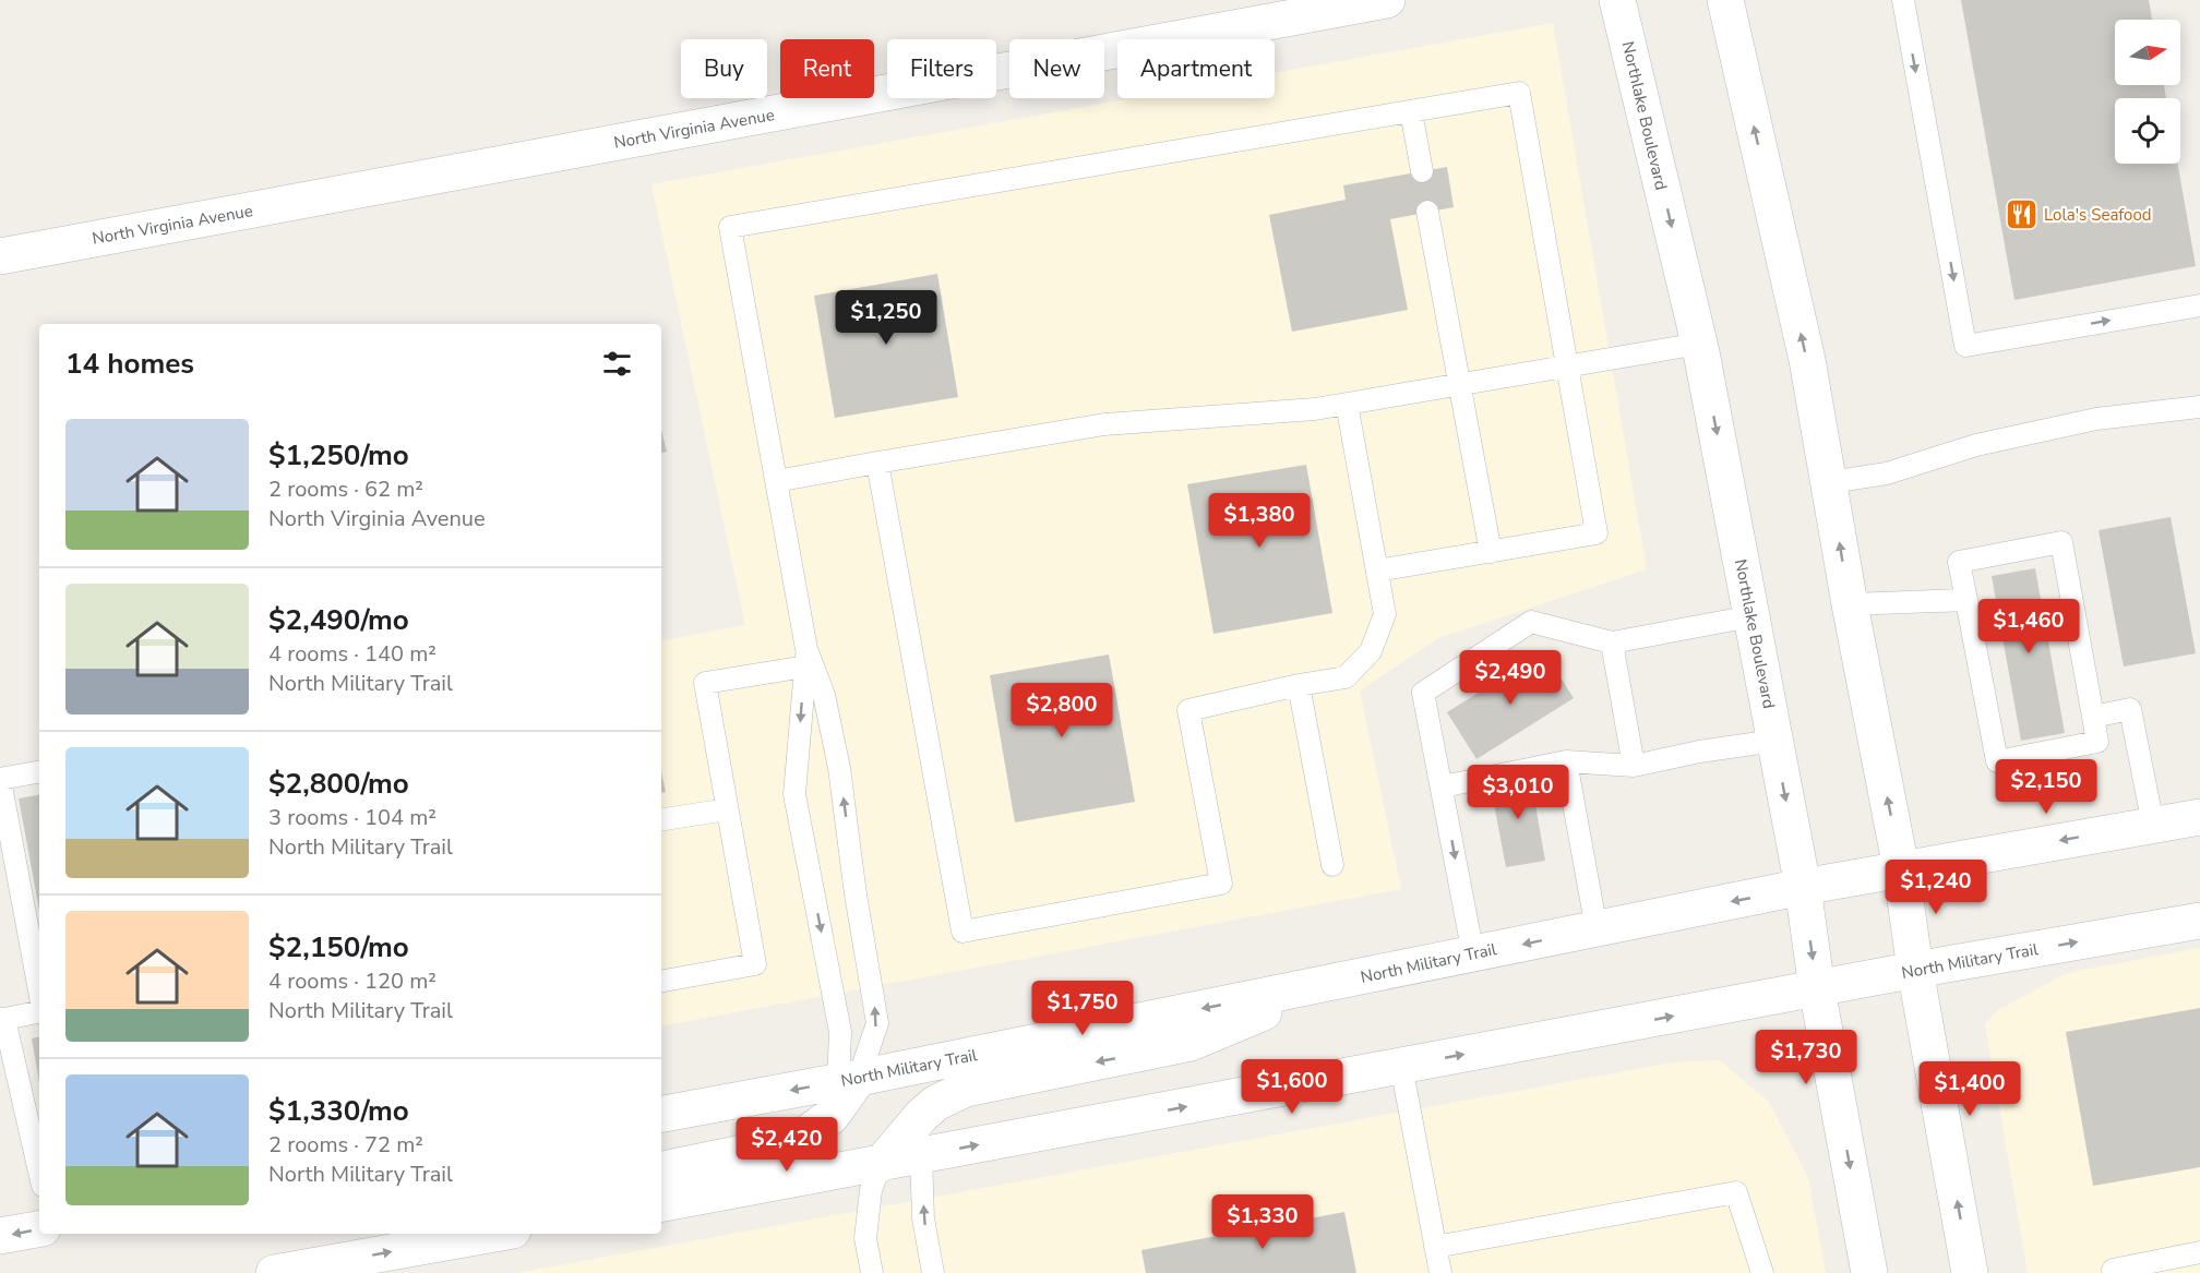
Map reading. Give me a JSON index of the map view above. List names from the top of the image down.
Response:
{
  "streets": {
    "main road": ["Northlake Boulevard", "North Virginia Avenue", "North Military Trail"]
  },
  "crossings": [
    ["Northlake Boulevard", "North Military Trail"]
  ],
  "places": {
    "restaurant": ["Lola's Seafood"]
  },
  "north": "right",
  "page": {
    "chip": [
      "Buy",
      "Rent",
      "Filters",
      "New",
      "Apartment"
    ],
    "price": [
      "$1,250",
      "$1,380",
      "$1,460",
      "$2,490",
      "$2,800",
      "$2,150",
      "$3,010",
      "$1,240",
      "$1,750",
      "$1,730",
      "$1,600",
      "$1,400",
      "$2,420",
      "$1,330"
    ],
    "heading": "14 homes",
    "list": [
      {
        "name": "$1,250/mo",
        "note": "2 rooms · 62 m² · North Virginia Avenue"
      },
      {
        "name": "$2,490/mo",
        "note": "4 rooms · 140 m² · North Military Trail"
      },
      {
        "name": "$2,800/mo",
        "note": "3 rooms · 104 m² · North Military Trail"
      },
      {
        "name": "$2,150/mo",
        "note": "4 rooms · 120 m² · North Military Trail"
      },
      {
        "name": "$1,330/mo",
        "note": "2 rooms · 72 m² · North Military Trail"
      }
    ]
  }
}
